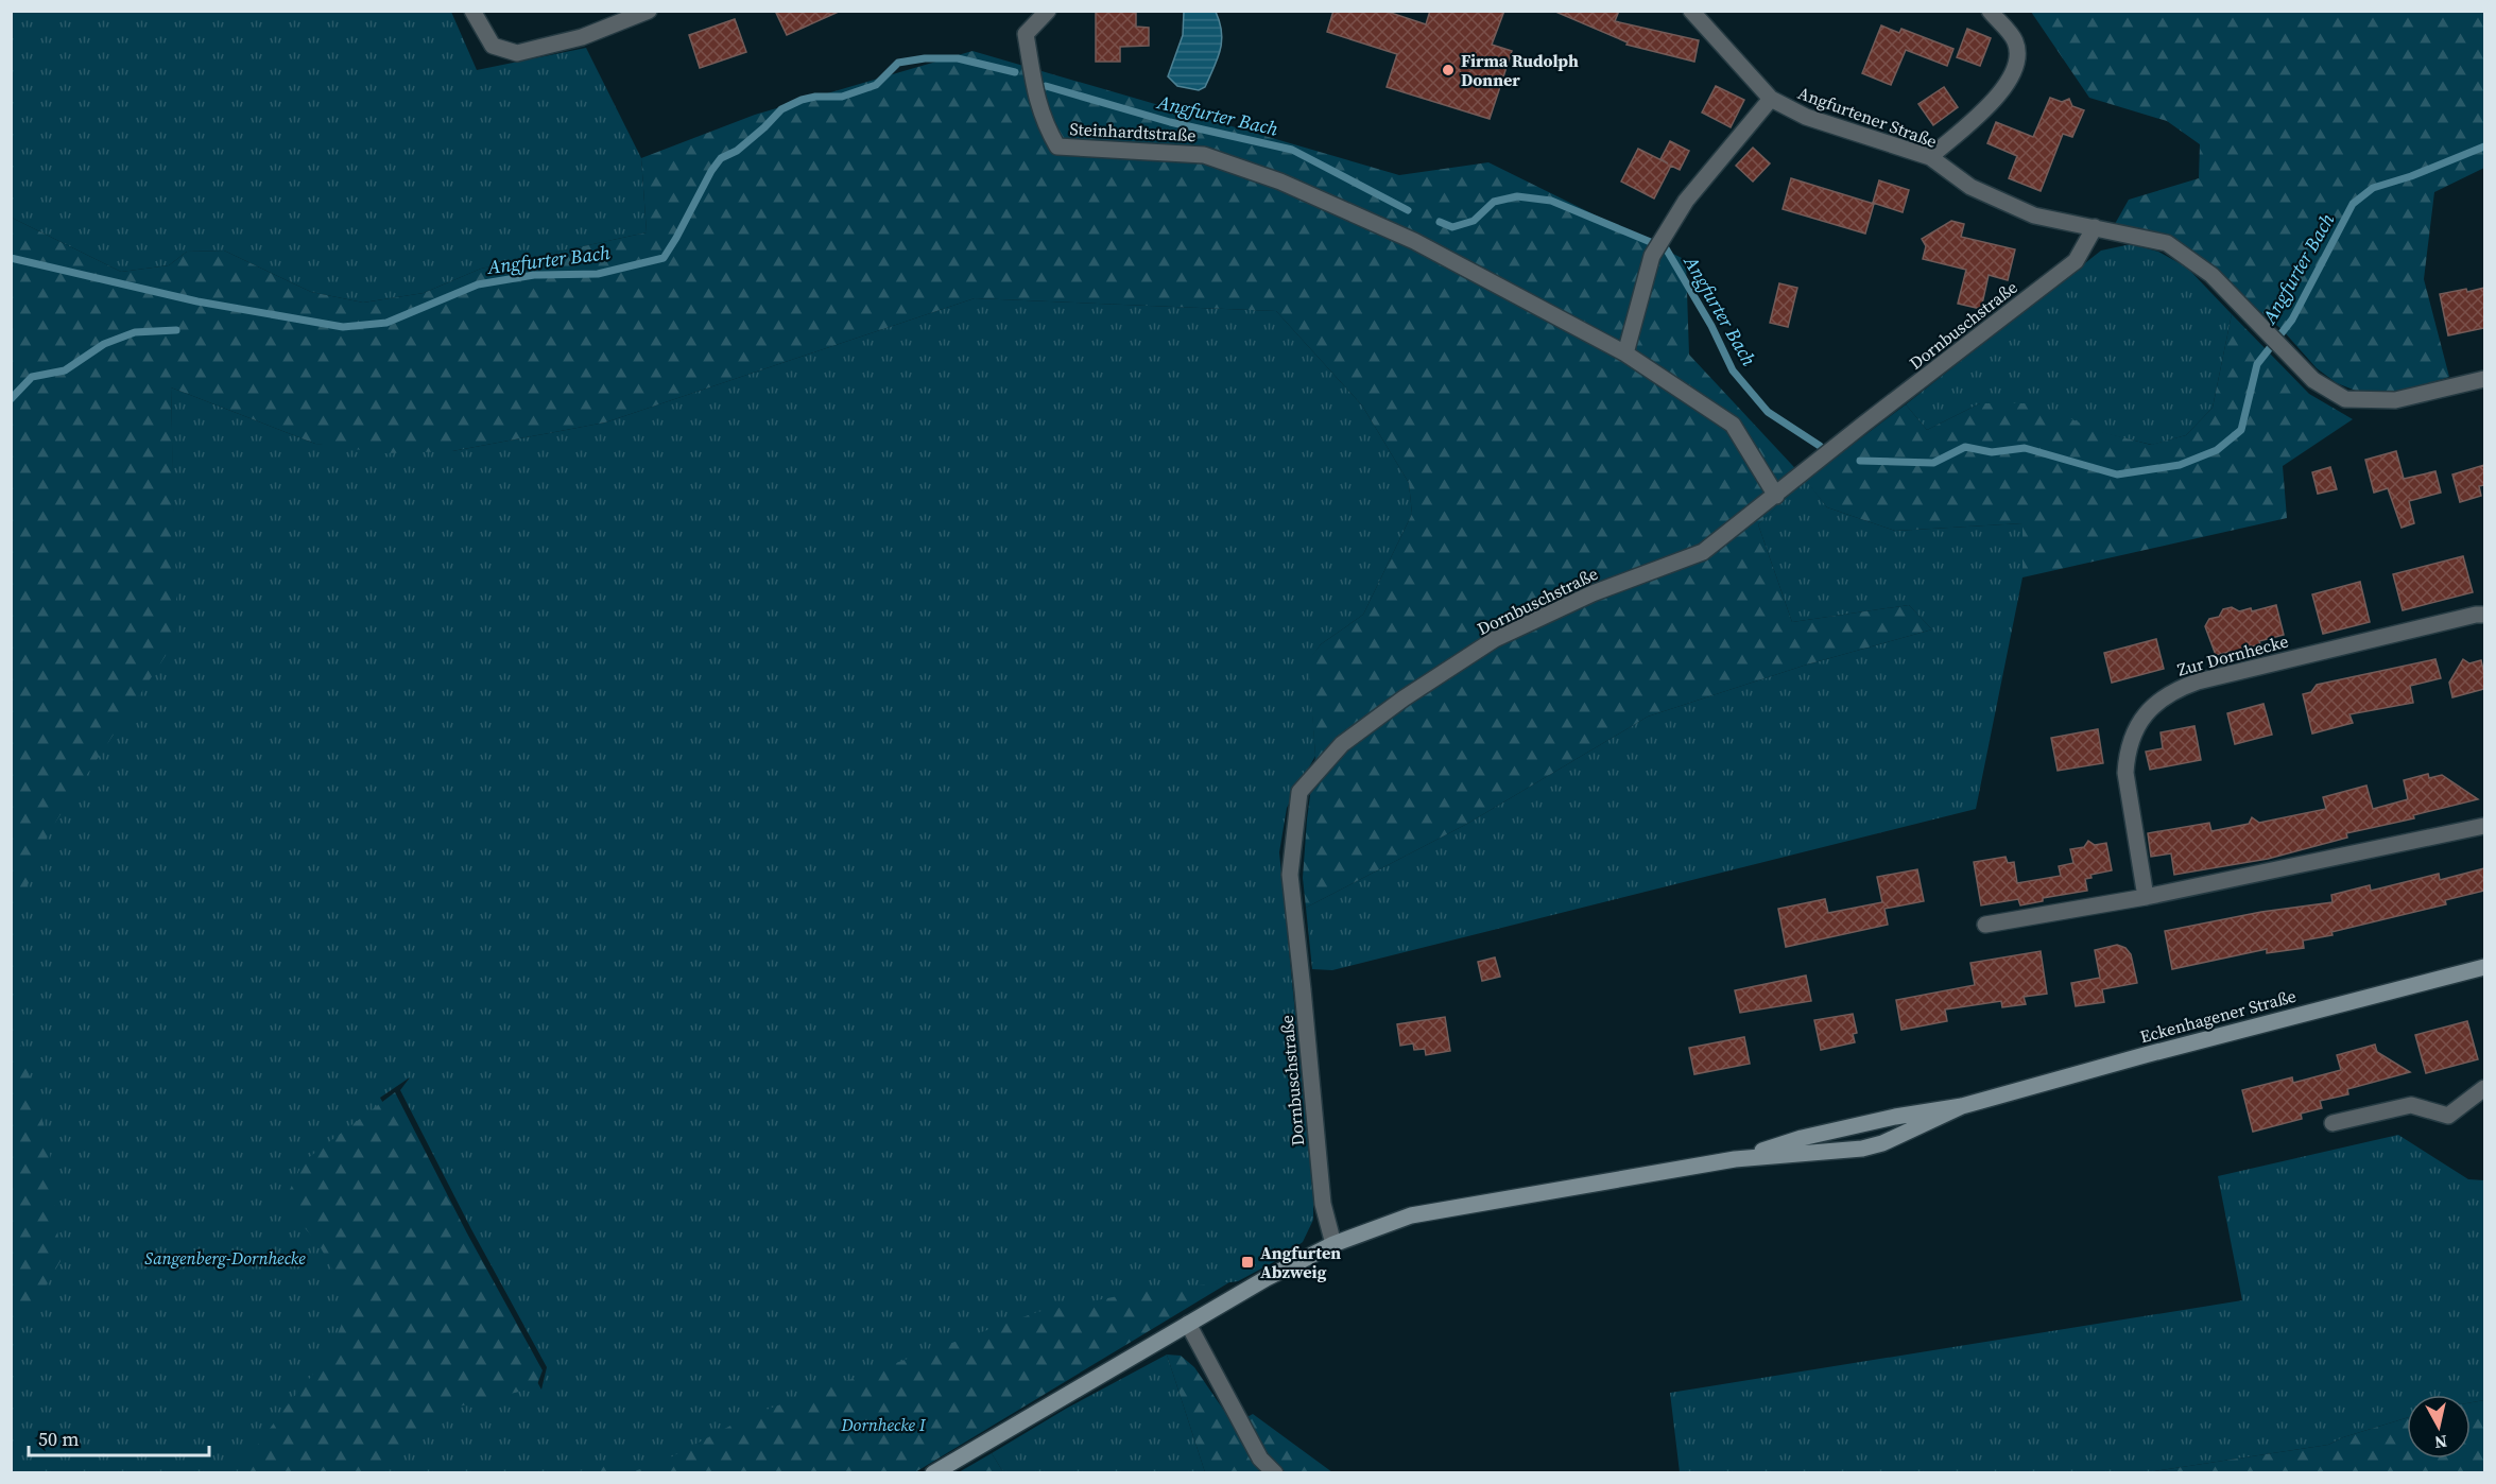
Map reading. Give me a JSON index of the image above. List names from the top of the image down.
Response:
{
  "streets": {
    "main road": ["Eckenhagener Straße"],
    "street": [
      "Angfurtener Straße",
      "Steinhardtstraße",
      "Dornbuschstraße",
      "Zur Dornhecke"
    ]
  },
  "crossings": [
    ["Angfurtener Straße", "Dornbuschstraße"]
  ],
  "water": ["Angfurter Bach"],
  "parks": ["Sangenberg-Dornhecke", "Dornhecke I"],
  "places": {
    "other": ["Firma Rudolph Donner"],
    "transit": ["Angfurten Abzweig"]
  },
  "scale_bar": "50 m",
  "north": "bottom"
}
